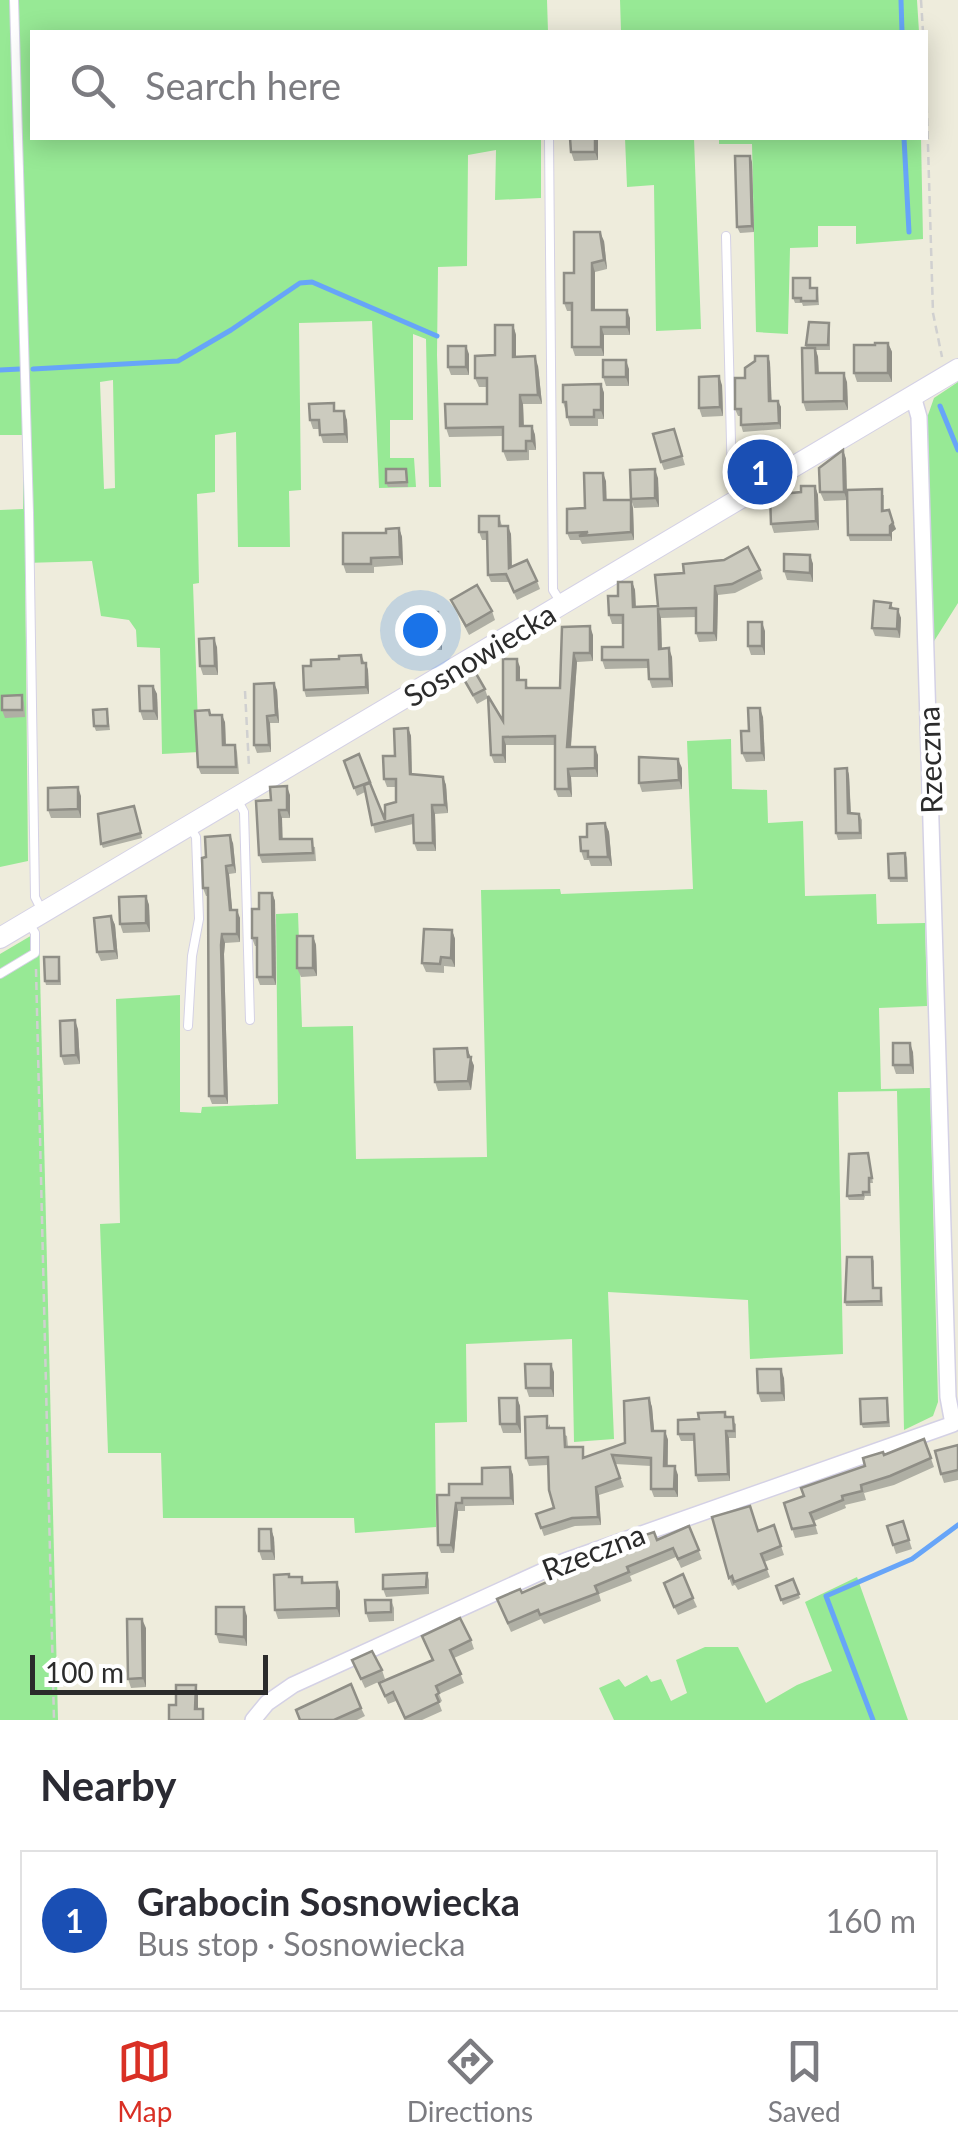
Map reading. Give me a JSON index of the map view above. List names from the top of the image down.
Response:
{
  "streets": {
    "street": ["Sosnowiecka", "Rzeczna"]
  },
  "crossings": [
    ["Sosnowiecka", "Rzeczna"]
  ],
  "scale_bar": "100 m",
  "page": {
    "search": "Search here",
    "pins": "1",
    "scale": "100 m",
    "heading": "Nearby",
    "list": [
      {
        "mark": "1",
        "name": "Grabocin Sosnowiecka",
        "note": "Bus stop · Sosnowiecka",
        "value": "160 m"
      }
    ],
    "nav": ["Map", "Directions", "Saved"]
  }
}
